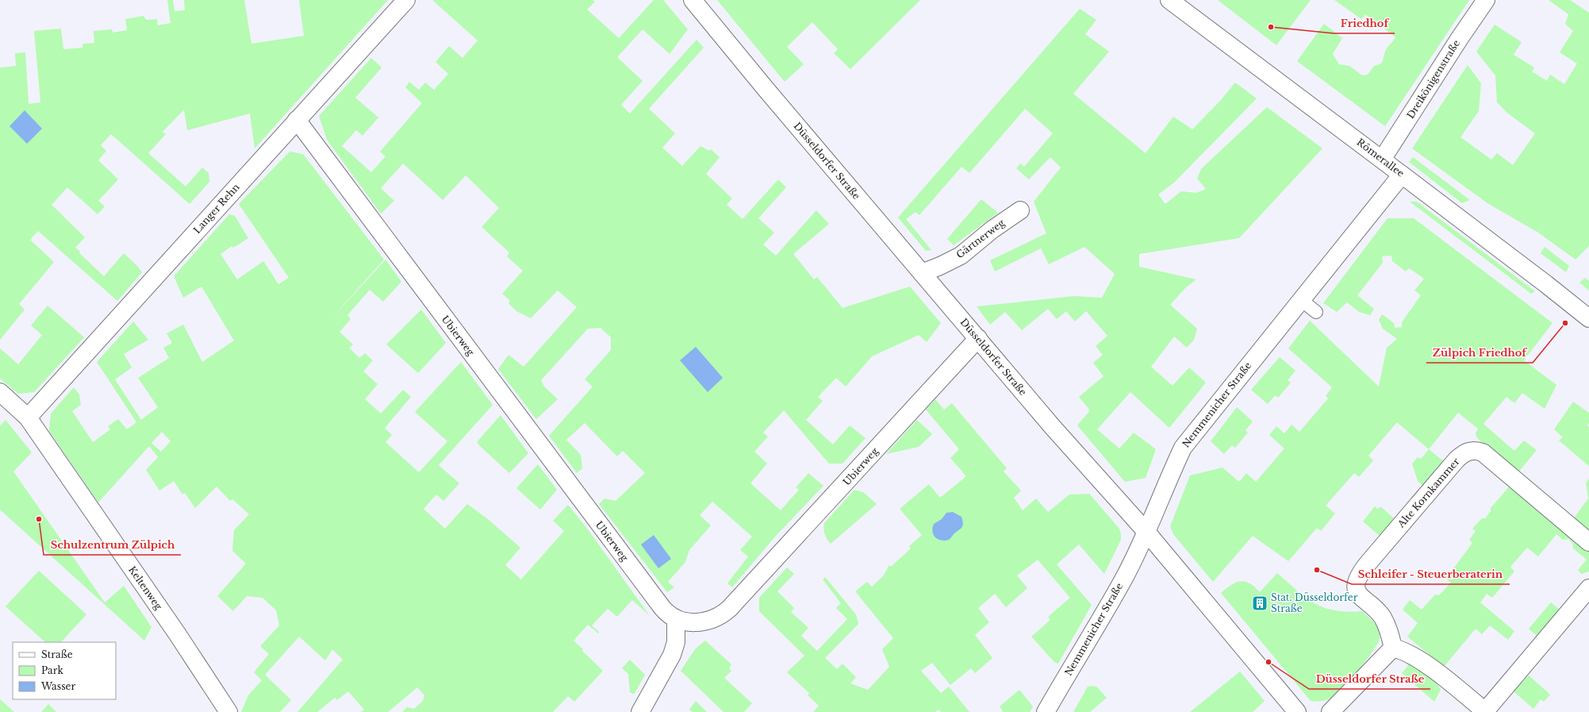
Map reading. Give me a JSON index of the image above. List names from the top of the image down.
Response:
{
  "streets": {
    "street": [
      "Dreikönigenstraße",
      "Römerallee",
      "Düsseldorfer Straße",
      "Langer Rehn",
      "Gärtnerweg",
      "Ubierweg",
      "Nemmenicher Straße",
      "Alte Kornkammer",
      "Keltenweg"
    ]
  },
  "crossings": [
    ["Dreikönigenstraße", "Römerallee"],
    ["Römerallee", "Nemmenicher Straße"],
    ["Düsseldorfer Straße", "Gärtnerweg"],
    ["Düsseldorfer Straße", "Ubierweg"],
    ["Düsseldorfer Straße", "Nemmenicher Straße"],
    ["Langer Rehn", "Ubierweg"],
    ["Langer Rehn", "Keltenweg"]
  ],
  "places": {
    "other": [
      "Friedhof",
      "Zülpich Friedhof",
      "Schulzentrum Zülpich",
      "Schleifer - Steuerberaterin",
      "Düsseldorfer Straße"
    ],
    "building": ["Stat. Düsseldorfer Straße"]
  },
  "legend": ["Straße", "Park", "Wasser"]
}
